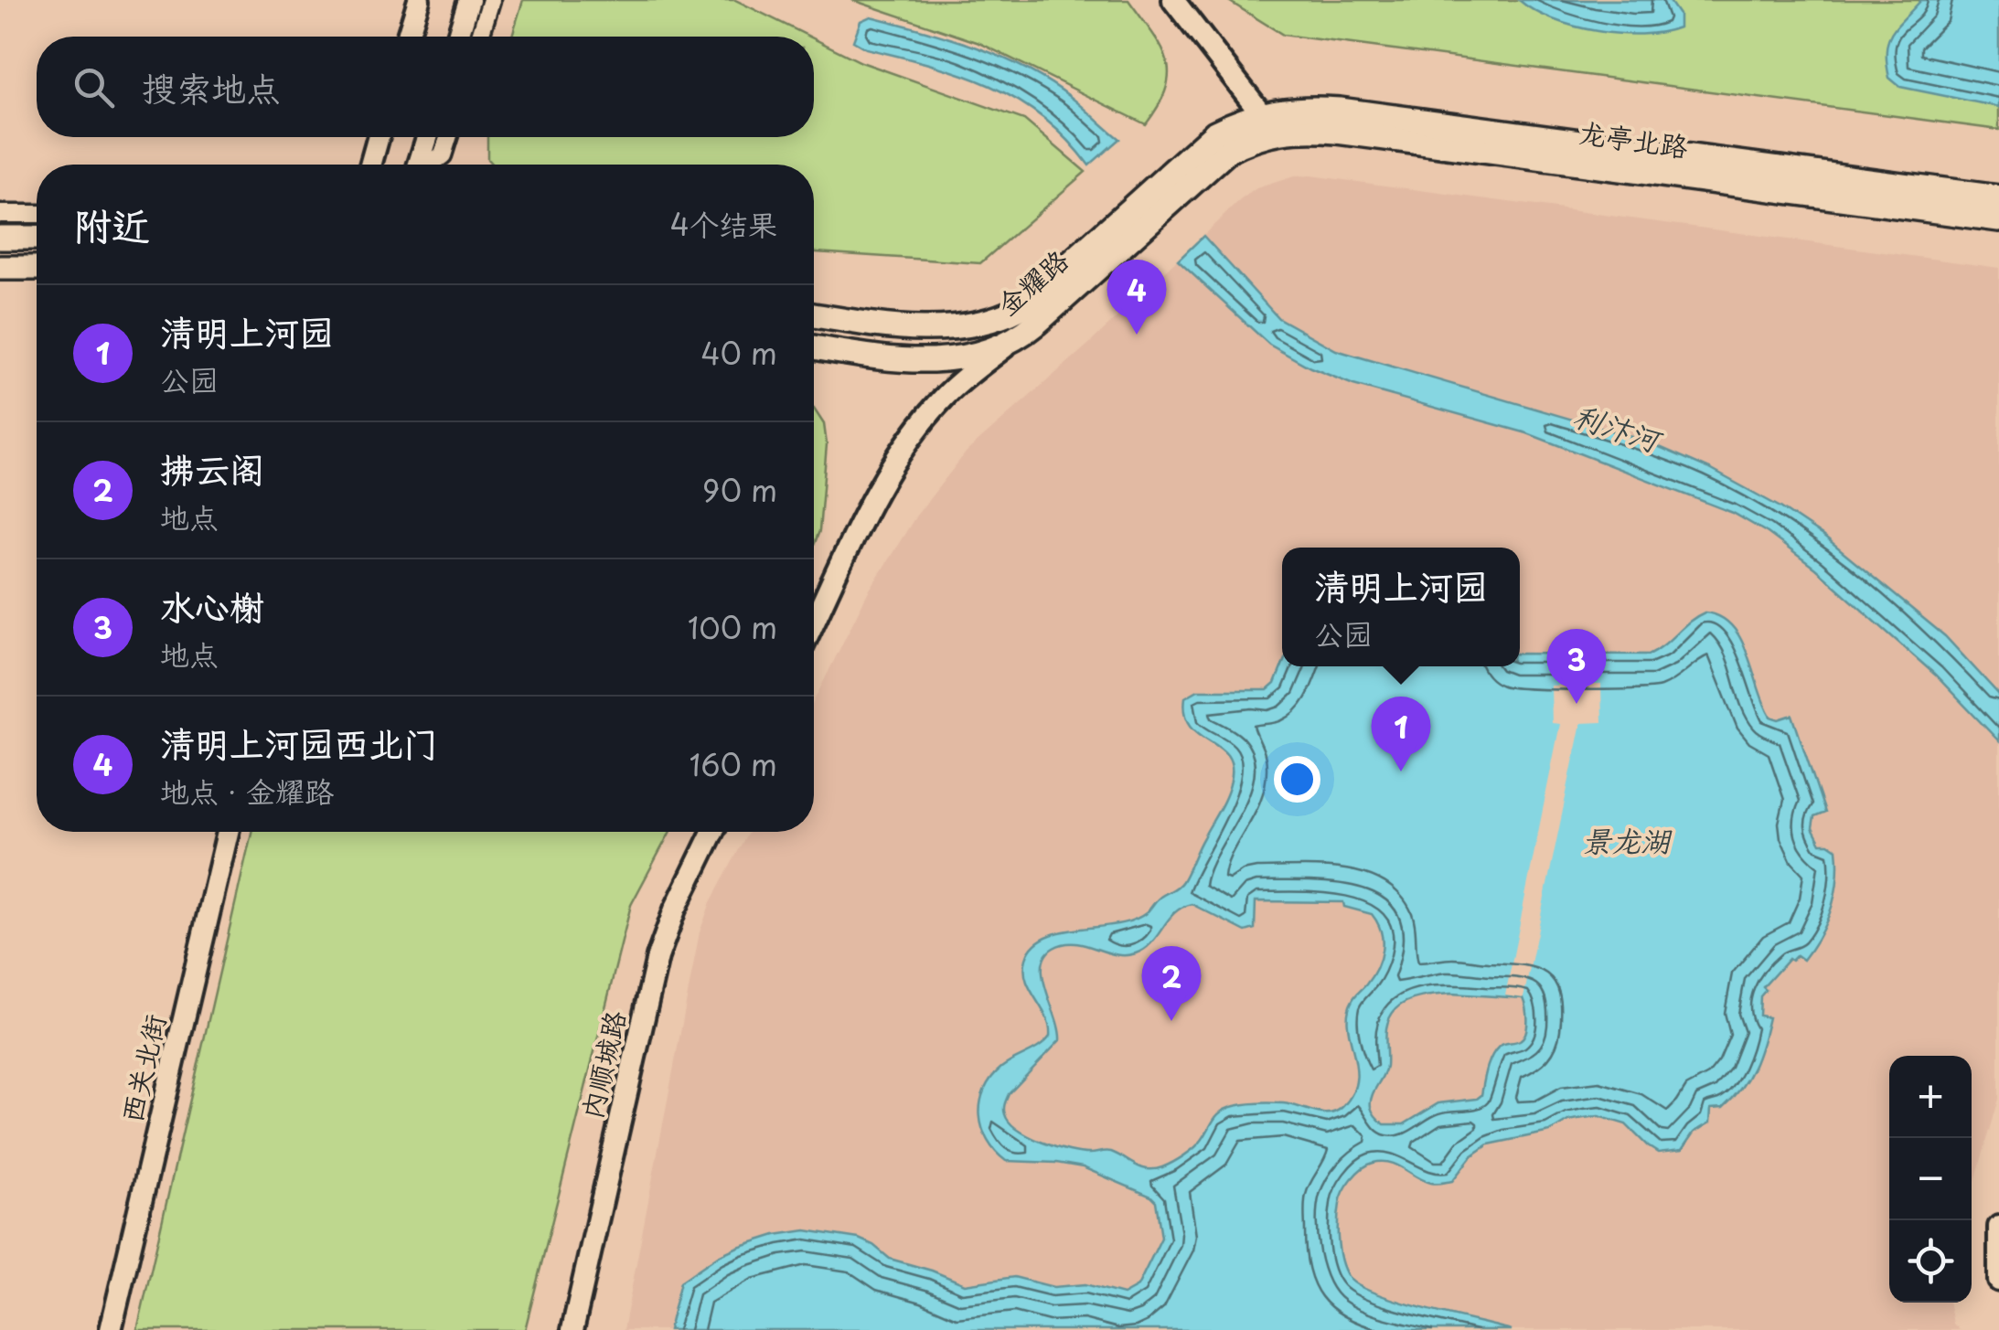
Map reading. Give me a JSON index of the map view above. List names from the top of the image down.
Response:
{
  "streets": {
    "main road": ["龙亭北路", "金耀路"],
    "street": ["内顺城路", "西关北街"]
  },
  "crossings": [
    ["龙亭北路", "金耀路"]
  ],
  "water": ["利汴河", "景龙湖"],
  "page": {
    "search": "搜索地点",
    "heading": ["附近", "4个结果"],
    "pins": [
      "4",
      "3",
      "1",
      "2"
    ],
    "list": [
      {
        "mark": "1",
        "name": "清明上河园",
        "note": "公园",
        "value": "40 m"
      },
      {
        "mark": "2",
        "name": "拂云阁",
        "note": "地点",
        "value": "90 m"
      },
      {
        "mark": "3",
        "name": "水心榭",
        "note": "地点",
        "value": "100 m"
      },
      {
        "mark": "4",
        "name": "清明上河园西北门",
        "note": "地点 · 金耀路",
        "value": "160 m"
      }
    ],
    "popup": ["清明上河园", "公园"],
    "map_buttons": ["+", "−"]
  }
}
